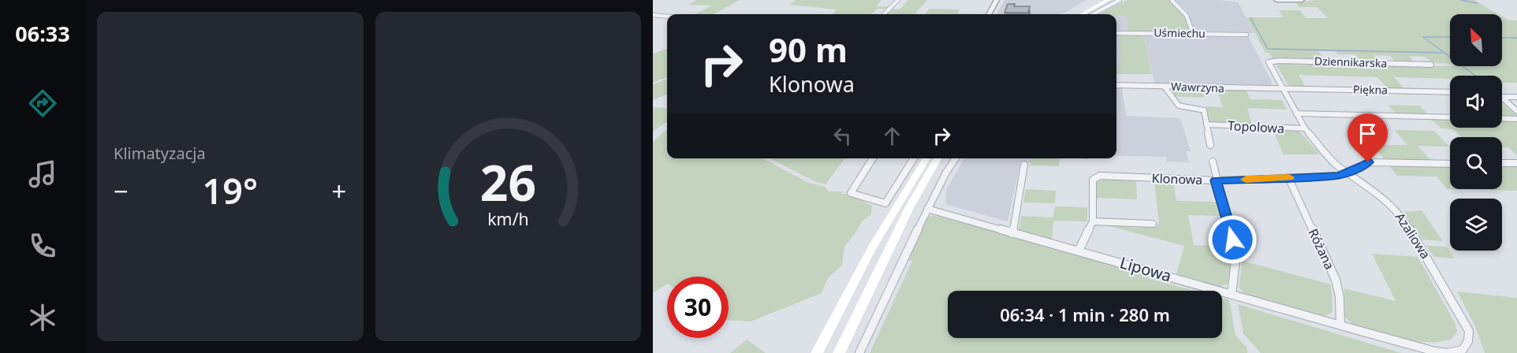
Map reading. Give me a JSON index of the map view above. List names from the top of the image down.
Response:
{
  "streets": {
    "street": [
      "Uśmiechu",
      "Dziennikarska",
      "Wawrzyna",
      "Piękna",
      "Topolowa",
      "Klonowa",
      "Azaliowa",
      "Różana",
      "Lipowa"
    ]
  },
  "crossings": [
    ["Dziennikarska", "Azaliowa"],
    ["Wawrzyna", "Piękna"],
    ["Wawrzyna", "Azaliowa"],
    ["Piękna", "Azaliowa"],
    ["Topolowa", "Azaliowa"],
    ["Klonowa", "Azaliowa"],
    ["Klonowa", "Różana"],
    ["Azaliowa", "Lipowa"],
    ["Różana", "Lipowa"]
  ],
  "north": "top left",
  "page": {
    "tabs": "06:33",
    "tile": "Klimatyzacja",
    "turn": ["90 m", "Klonowa"],
    "heat": ["−", "19°", "+"],
    "limit": "30",
    "trip": "06:34 · 1 min · 280 m",
    "gauge": ["26", "km/h"]
  }
}
